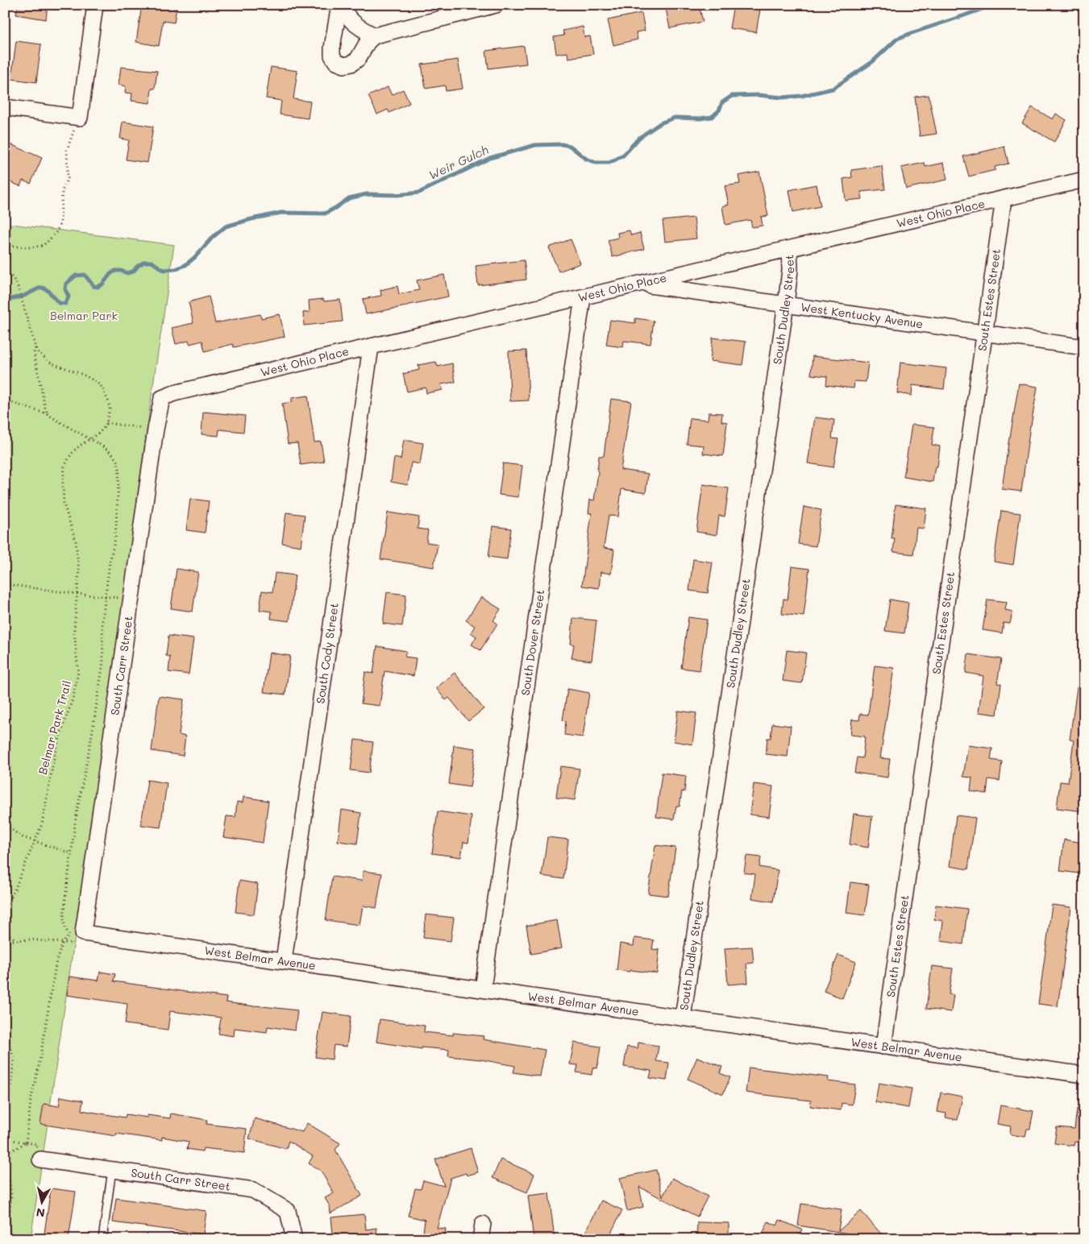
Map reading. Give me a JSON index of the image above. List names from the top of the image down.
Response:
{
  "streets": {
    "street": [
      "West Ohio Place",
      "South Estes Street",
      "South Dudley Street",
      "West Kentucky Avenue",
      "South Dover Street",
      "South Cody Street",
      "South Carr Street",
      "West Belmar Avenue"
    ],
    "path": ["Belmar Park Trail"]
  },
  "crossings": [
    ["West Ohio Place", "South Estes Street"],
    ["West Ohio Place", "South Dudley Street"],
    ["West Ohio Place", "West Kentucky Avenue"],
    ["West Ohio Place", "South Dover Street"],
    ["West Ohio Place", "South Cody Street"],
    ["West Ohio Place", "South Carr Street"],
    ["South Estes Street", "West Kentucky Avenue"],
    ["South Estes Street", "West Belmar Avenue"],
    ["South Dudley Street", "West Kentucky Avenue"],
    ["South Dudley Street", "West Belmar Avenue"],
    ["South Dover Street", "West Belmar Avenue"],
    ["South Cody Street", "West Belmar Avenue"],
    ["South Carr Street", "West Belmar Avenue"]
  ],
  "water": ["Weir Gulch"],
  "parks": ["Belmar Park"],
  "north": "bottom"
}
